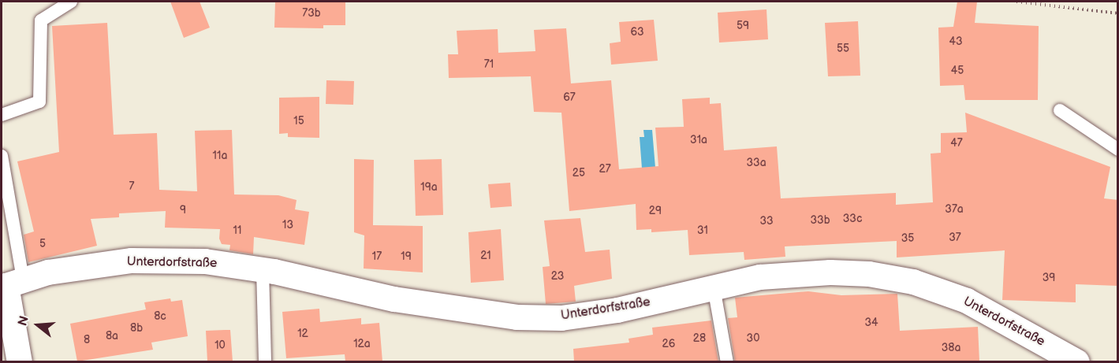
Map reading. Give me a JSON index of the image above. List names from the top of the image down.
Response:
{
  "streets": {
    "street": ["Unterdorfstraße"]
  },
  "house_numbers": [
    "73b",
    "59",
    "63",
    "43",
    "55",
    "71",
    "45",
    "67",
    "15",
    "31a",
    "47",
    "11a",
    "33a",
    "27",
    "25",
    "7",
    "19a",
    "37a",
    "9",
    "29",
    "33c",
    "33b",
    "33",
    "13",
    "11",
    "31",
    "37",
    "35",
    "5",
    "21",
    "17",
    "19",
    "23",
    "39",
    "8c",
    "34",
    "8b",
    "12",
    "8a",
    "28",
    "30",
    "8",
    "12a",
    "26",
    "10",
    "38a"
  ],
  "north": "left"
}
